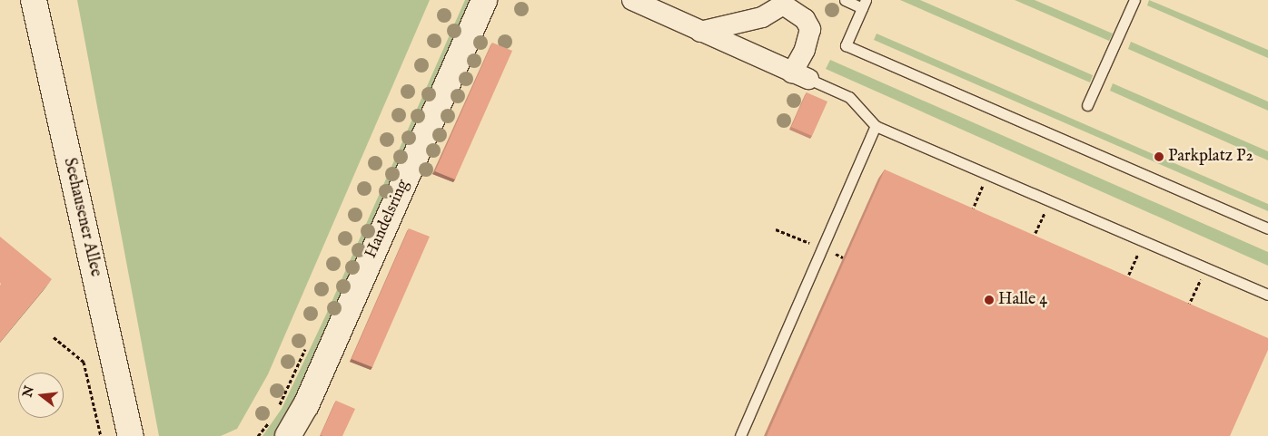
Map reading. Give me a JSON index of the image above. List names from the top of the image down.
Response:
{
  "streets": {
    "main road": ["Seehausener Allee", "Handelsring"]
  },
  "places": ["Parkplatz P2", "Halle 4"],
  "north": "left"
}
